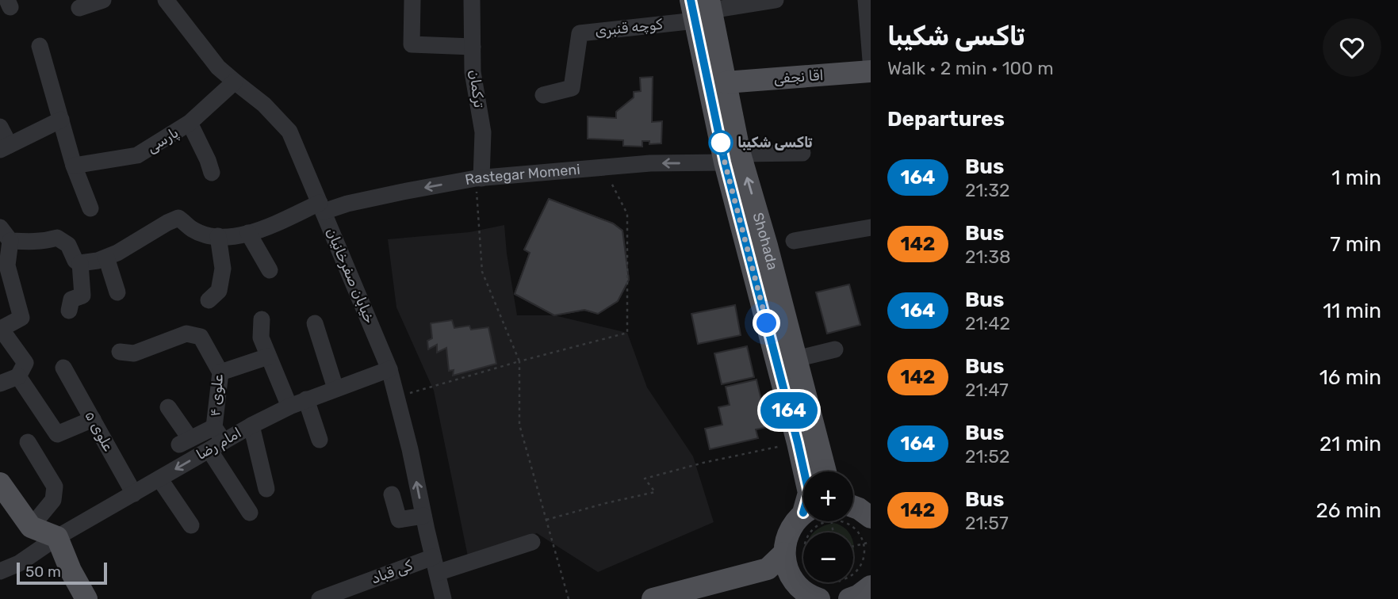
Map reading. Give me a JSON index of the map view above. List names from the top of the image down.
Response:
{
  "streets": {
    "main road": ["اقا نجفی", "Shohada"],
    "street": [
      "کوچه قنبری",
      "ترکمان",
      "پارسی",
      "Rastegar Momeni",
      "خیابان صفرخانیان",
      "علوی ۴",
      "علوی ۵",
      "امام رضا",
      "کی قباد"
    ]
  },
  "crossings": [
    ["کوچه قنبری", "Shohada"],
    ["اقا نجفی", "Shohada"],
    ["ترکمان", "Rastegar Momeni"],
    ["پارسی", "خیابان صفرخانیان"],
    ["Rastegar Momeni", "Shohada"],
    ["Rastegar Momeni", "خیابان صفرخانیان"],
    ["خیابان صفرخانیان", "امام رضا"],
    ["خیابان صفرخانیان", "کی قباد"],
    ["علوی ۴", "امام رضا"],
    ["علوی ۵", "امام رضا"]
  ],
  "one_way": ["Rastegar Momeni"],
  "places": ["تاکسی شکیبا"],
  "lines": ["bus line 164"],
  "scale_bar": "50 m",
  "page": {
    "on_map": "164",
    "heading": [
      ["تاکسی شکیبا", "Walk · 2 min · 100 m"],
      "Departures"
    ],
    "list": [
      {
        "mark": "164",
        "name": "Bus",
        "note": "21:32",
        "value": "1 min"
      },
      {
        "mark": "142",
        "name": "Bus",
        "note": "21:38",
        "value": "7 min"
      },
      {
        "mark": "164",
        "name": "Bus",
        "note": "21:42",
        "value": "11 min"
      },
      {
        "mark": "142",
        "name": "Bus",
        "note": "21:47",
        "value": "16 min"
      },
      {
        "mark": "164",
        "name": "Bus",
        "note": "21:52",
        "value": "21 min"
      },
      {
        "mark": "142",
        "name": "Bus",
        "note": "21:57",
        "value": "26 min"
      }
    ],
    "map_buttons": ["+", "−"],
    "scale": "50 m"
  }
}
